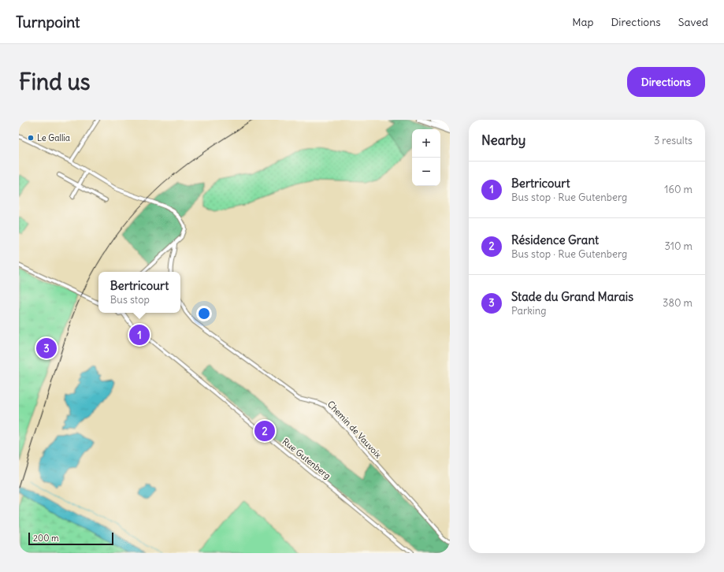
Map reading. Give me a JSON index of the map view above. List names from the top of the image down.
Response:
{
  "streets": {
    "street": ["Chemin de Vauvoix", "Rue Gutenberg"]
  },
  "places": ["Le Gallia"],
  "scale_bar": "200 m",
  "page": {
    "header": "Turnpoint",
    "nav": ["Map", "Directions", "Saved"],
    "buttons": "Directions",
    "title": "Find us",
    "heading": ["Nearby", "3 results"],
    "map_buttons": ["+", "−"],
    "list": [
      {
        "mark": "1",
        "name": "Bertricourt",
        "note": "Bus stop · Rue Gutenberg",
        "value": "160 m"
      },
      {
        "mark": "2",
        "name": "Résidence Grant",
        "note": "Bus stop · Rue Gutenberg",
        "value": "310 m"
      },
      {
        "mark": "3",
        "name": "Stade du Grand Marais",
        "note": "Parking",
        "value": "380 m"
      }
    ],
    "popup": ["Bertricourt", "Bus stop"],
    "pins": ["1", "3", "2"],
    "scale": "200 m"
  }
}
